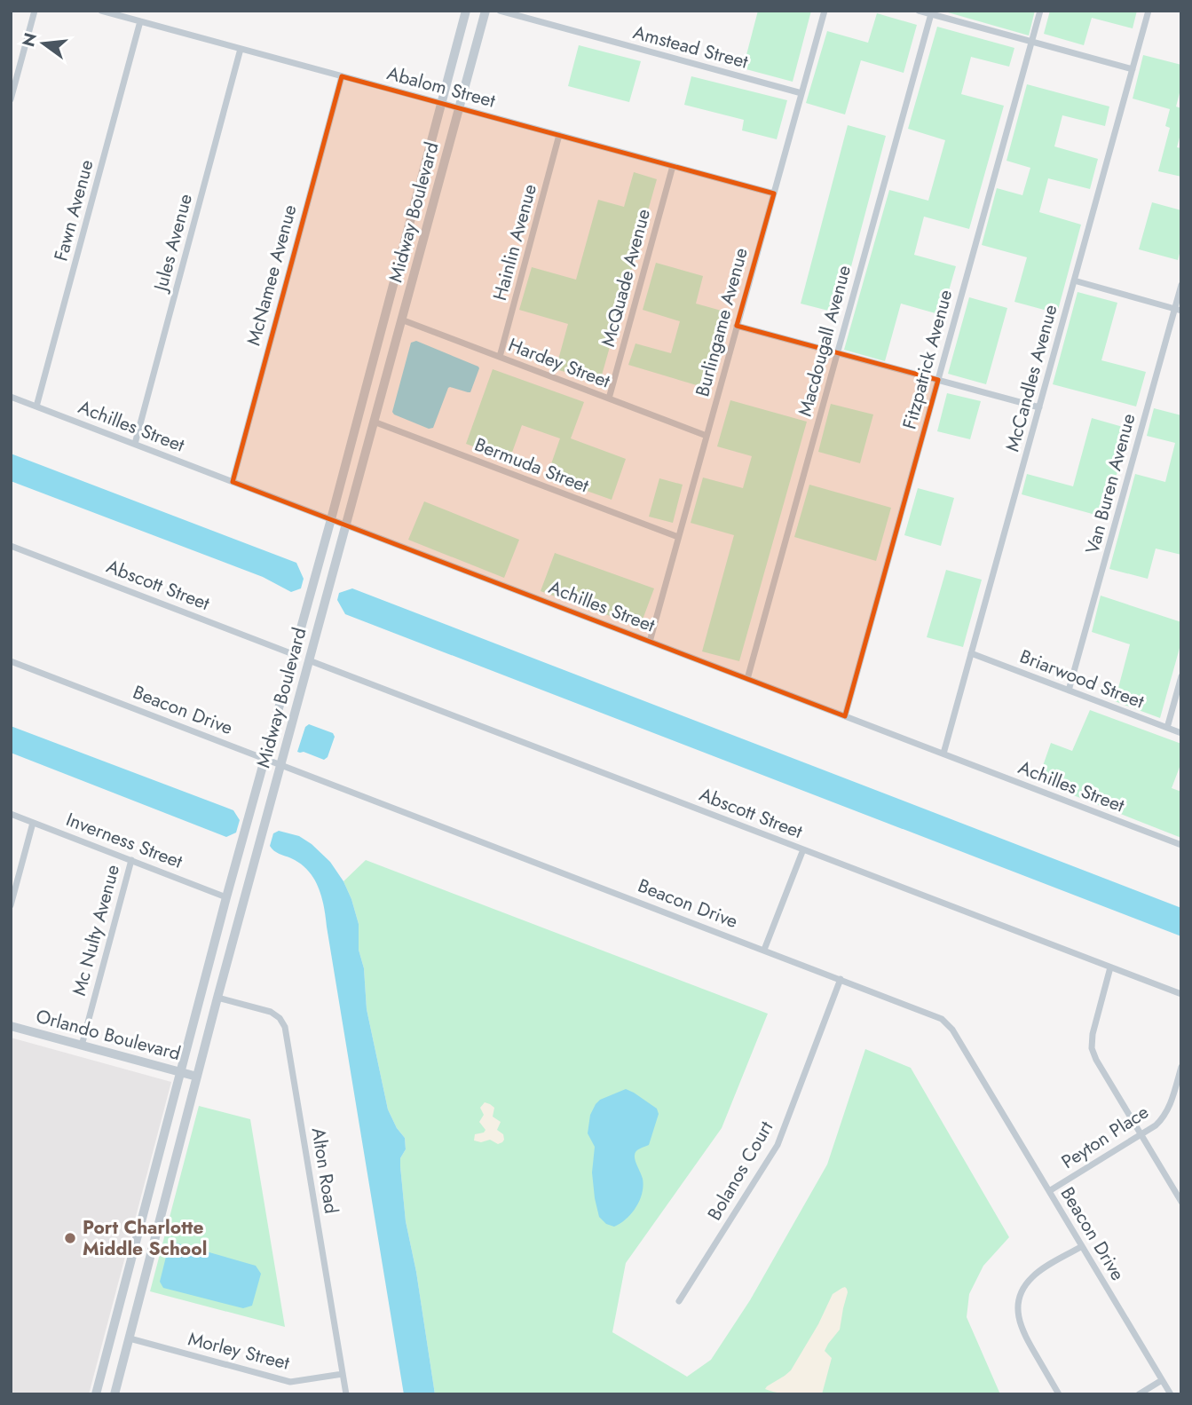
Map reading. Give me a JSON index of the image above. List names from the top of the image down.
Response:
{
  "streets": {
    "street": [
      "Amstead Street",
      "Abalom Street",
      "Fawn Avenue",
      "Midway Boulevard",
      "Jules Avenue",
      "Hainlin Avenue",
      "McNamee Avenue",
      "McQuade Avenue",
      "Burlingame Avenue",
      "Macdougall Avenue",
      "Fitzpatrick Avenue",
      "Hardey Street",
      "McCandles Avenue",
      "Achilles Street",
      "Bermuda Street",
      "Van Buren Avenue",
      "Abscott Street",
      "Briarwood Street",
      "Beacon Drive",
      "Inverness Street",
      "Mc Nulty Avenue",
      "Orlando Boulevard",
      "Peyton Place",
      "Alton Road",
      "Bolanos Court",
      "Morley Street"
    ]
  },
  "crossings": [
    ["Amstead Street", "Burlingame Avenue"],
    ["Abalom Street", "Fawn Avenue"],
    ["Abalom Street", "Midway Boulevard"],
    ["Abalom Street", "Jules Avenue"],
    ["Abalom Street", "Hainlin Avenue"],
    ["Abalom Street", "McNamee Avenue"],
    ["Abalom Street", "McQuade Avenue"],
    ["Abalom Street", "Burlingame Avenue"],
    ["Fawn Avenue", "Achilles Street"],
    ["Midway Boulevard", "Hardey Street"],
    ["Midway Boulevard", "Achilles Street"],
    ["Midway Boulevard", "Bermuda Street"],
    ["Midway Boulevard", "Abscott Street"],
    ["Midway Boulevard", "Beacon Drive"],
    ["Midway Boulevard", "Inverness Street"],
    ["Midway Boulevard", "Orlando Boulevard"],
    ["Midway Boulevard", "Alton Road"],
    ["Midway Boulevard", "Morley Street"],
    ["Jules Avenue", "Achilles Street"],
    ["Hainlin Avenue", "Hardey Street"],
    ["McNamee Avenue", "Achilles Street"],
    ["McQuade Avenue", "Hardey Street"],
    ["Burlingame Avenue", "Hardey Street"],
    ["Burlingame Avenue", "Achilles Street"],
    ["Burlingame Avenue", "Bermuda Street"],
    ["Macdougall Avenue", "Achilles Street"],
    ["Fitzpatrick Avenue", "Achilles Street"],
    ["McCandles Avenue", "Achilles Street"],
    ["McCandles Avenue", "Briarwood Street"],
    ["Van Buren Avenue", "Briarwood Street"],
    ["Beacon Drive", "Peyton Place"],
    ["Beacon Drive", "Bolanos Court"],
    ["Inverness Street", "Mc Nulty Avenue"],
    ["Mc Nulty Avenue", "Orlando Boulevard"],
    ["Alton Road", "Morley Street"]
  ],
  "places": ["Port Charlotte Middle School"],
  "north": "left"
}
